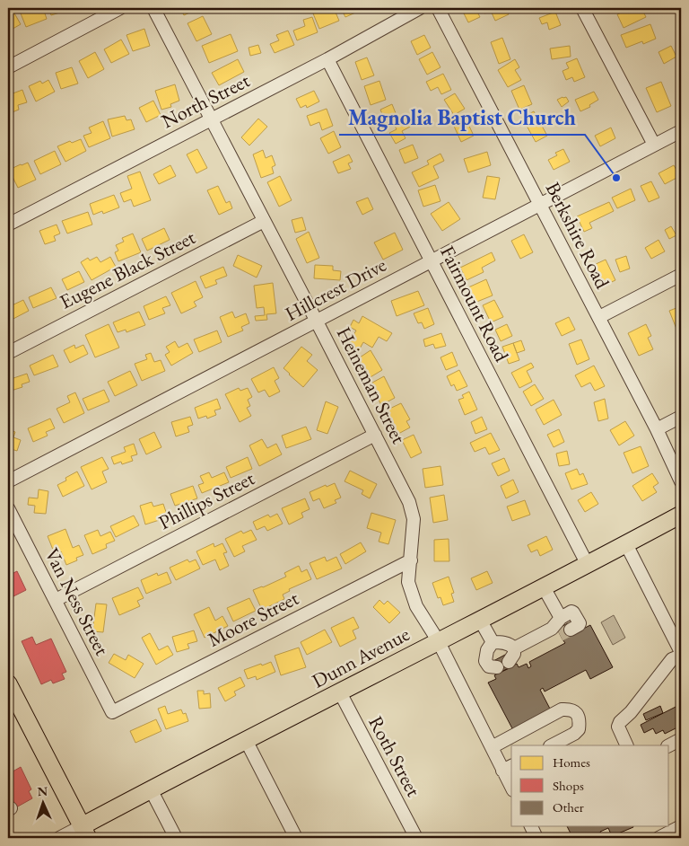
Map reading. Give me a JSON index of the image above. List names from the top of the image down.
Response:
{
  "streets": {
    "main road": ["Dunn Avenue"],
    "street": [
      "North Street",
      "Berkshire Road",
      "Eugene Black Street",
      "Hillcrest Drive",
      "Fairmount Road",
      "Heineman Street",
      "Phillips Street",
      "Van Ness Street",
      "Moore Street",
      "Roth Street"
    ]
  },
  "crossings": [
    ["North Street", "Fairmount Road"],
    ["North Street", "Heineman Street"],
    ["Berkshire Road", "Hillcrest Drive"],
    ["Eugene Black Street", "Heineman Street"],
    ["Hillcrest Drive", "Fairmount Road"],
    ["Hillcrest Drive", "Heineman Street"],
    ["Fairmount Road", "Dunn Avenue"],
    ["Heineman Street", "Phillips Street"],
    ["Heineman Street", "Moore Street"],
    ["Heineman Street", "Dunn Avenue"],
    ["Phillips Street", "Van Ness Street"],
    ["Van Ness Street", "Moore Street"],
    ["Dunn Avenue", "Roth Street"]
  ],
  "places": ["Magnolia Baptist Church"],
  "legend": ["Homes", "Shops", "Other"],
  "north": "top"
}
